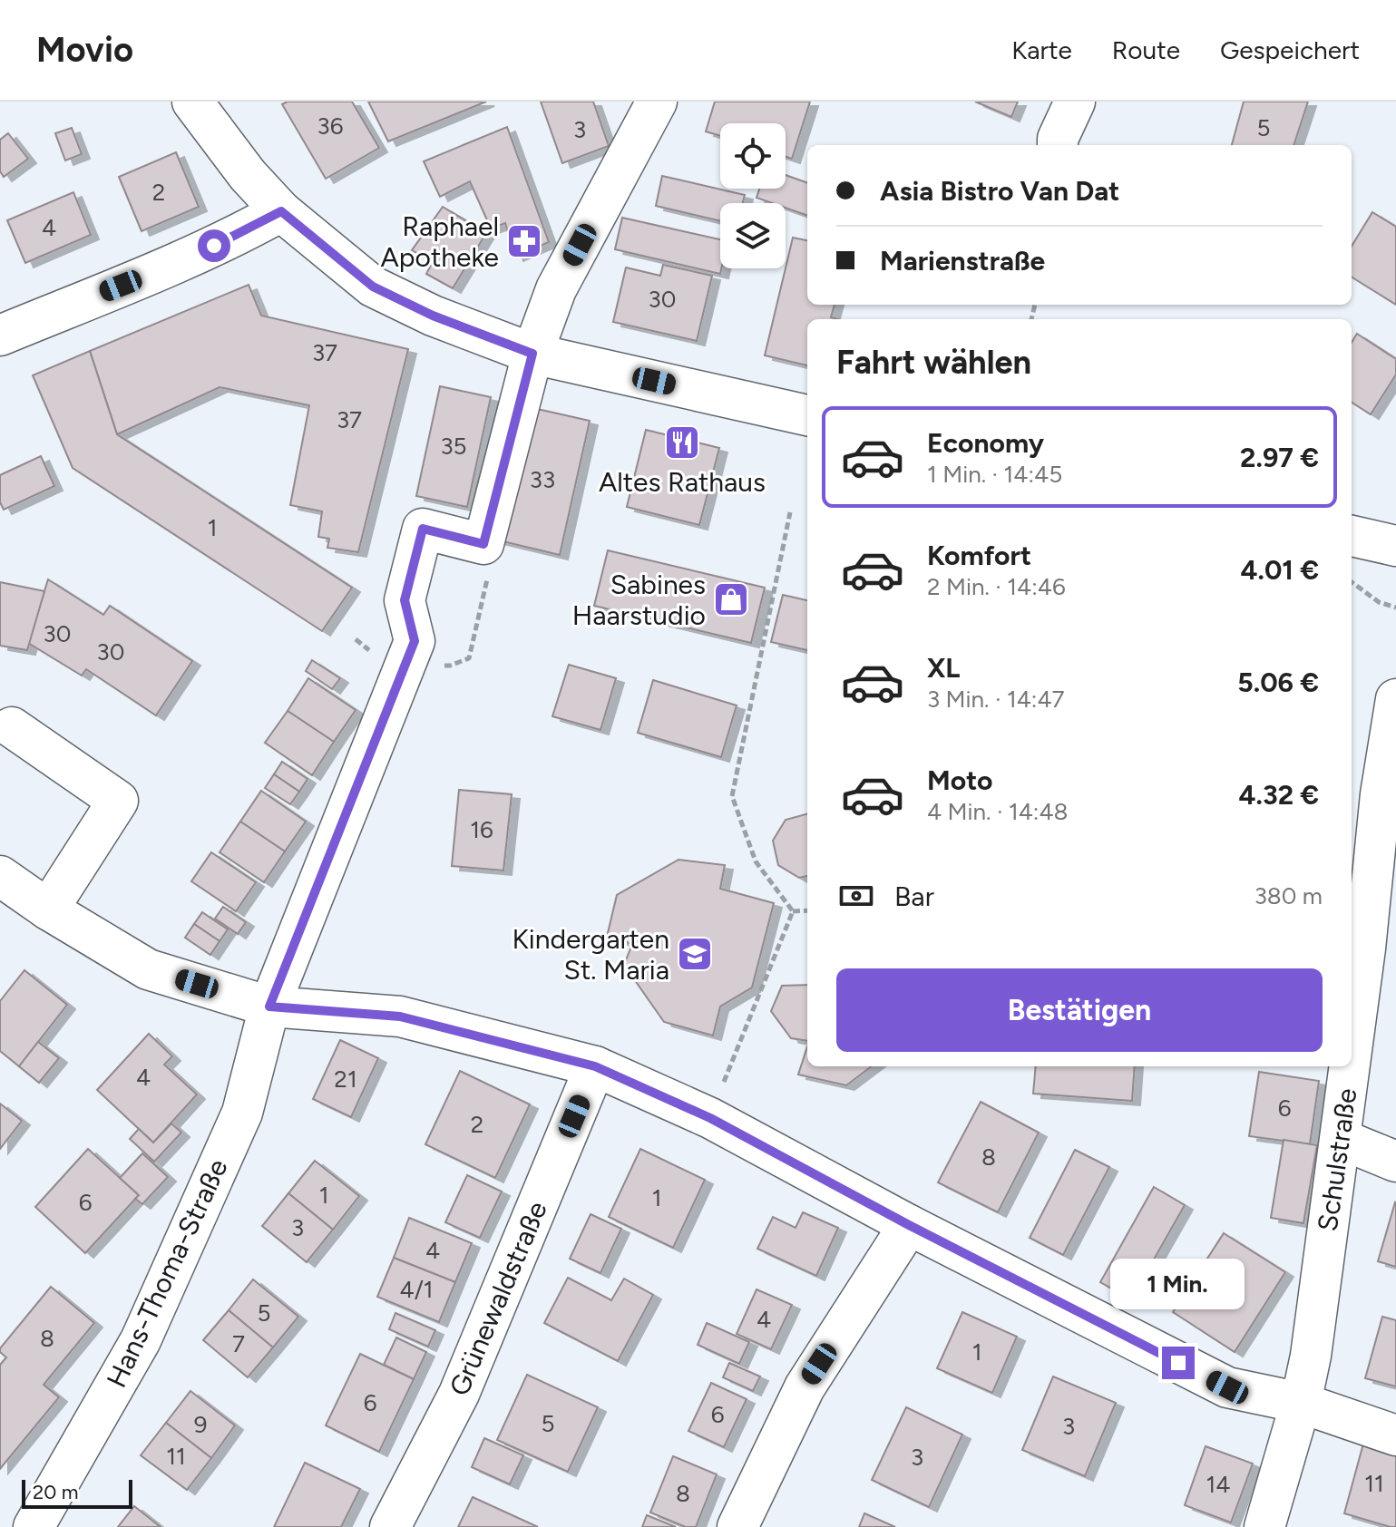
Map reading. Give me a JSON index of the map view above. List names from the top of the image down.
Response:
{
  "streets": {
    "street": ["Schulstraße", "Hans-Thoma-Straße", "Grünewaldstraße"]
  },
  "places": {
    "pharmacy": ["Raphael Apotheke"],
    "restaurant": ["Altes Rathaus"],
    "shop": ["Sabines Haarstudio"],
    "school or university": ["Kindergarten St. Maria"]
  },
  "house_numbers": [
    "36",
    "5",
    "3",
    "2",
    "4",
    "30",
    "37",
    "37",
    "35",
    "33",
    "1",
    "30",
    "30",
    "16",
    "4",
    "21",
    "6",
    "2",
    "8",
    "1",
    "1",
    "6",
    "3",
    "4",
    "4/1",
    "5",
    "4",
    "8",
    "7",
    "1",
    "6",
    "6",
    "5",
    "9",
    "3",
    "11",
    "3",
    "11",
    "14",
    "8"
  ],
  "scale_bar": "20 m",
  "page": {
    "header": "Movio",
    "nav": ["Karte", "Route", "Gespeichert"],
    "banner": ["Asia Bistro Van Dat", "Marienstraße"],
    "heading": "Fahrt wählen",
    "list": [
      {
        "name": "Economy",
        "note": "1 Min. · 14:45",
        "value": "2.97 €"
      },
      {
        "name": "Komfort",
        "note": "2 Min. · 14:46",
        "value": "4.01 €"
      },
      {
        "name": "XL",
        "note": "3 Min. · 14:47",
        "value": "5.06 €"
      },
      {
        "name": "Moto",
        "note": "4 Min. · 14:48",
        "value": "4.32 €"
      }
    ],
    "pay": ["Bar", "380 m"],
    "buttons": "Bestätigen",
    "bubble": "1 Min.",
    "scale": "20 m"
  }
}
